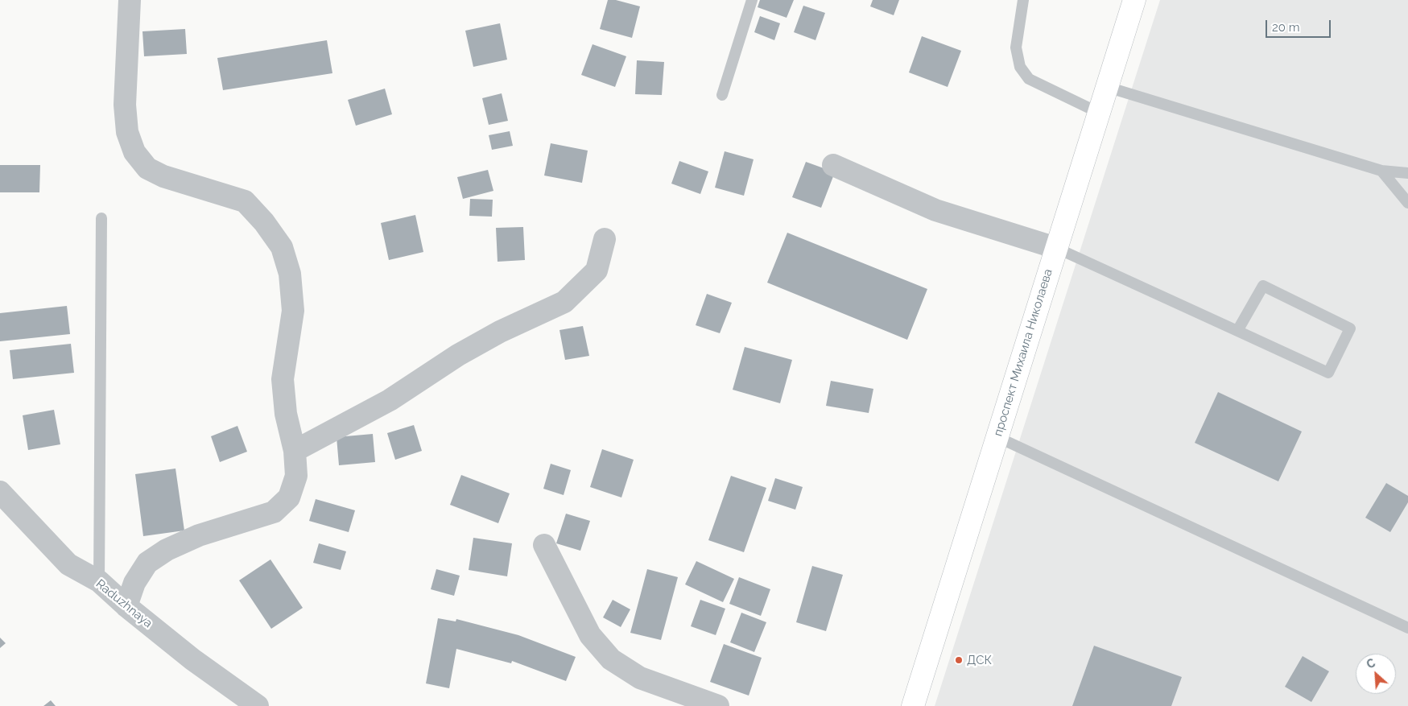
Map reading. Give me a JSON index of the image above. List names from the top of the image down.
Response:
{
  "streets": {
    "main road": ["проспект Михаила Николаева"],
    "street": ["Raduzhnaya"]
  },
  "places": ["ДСК"],
  "scale_bar": "20 m",
  "north": "top left"
}
